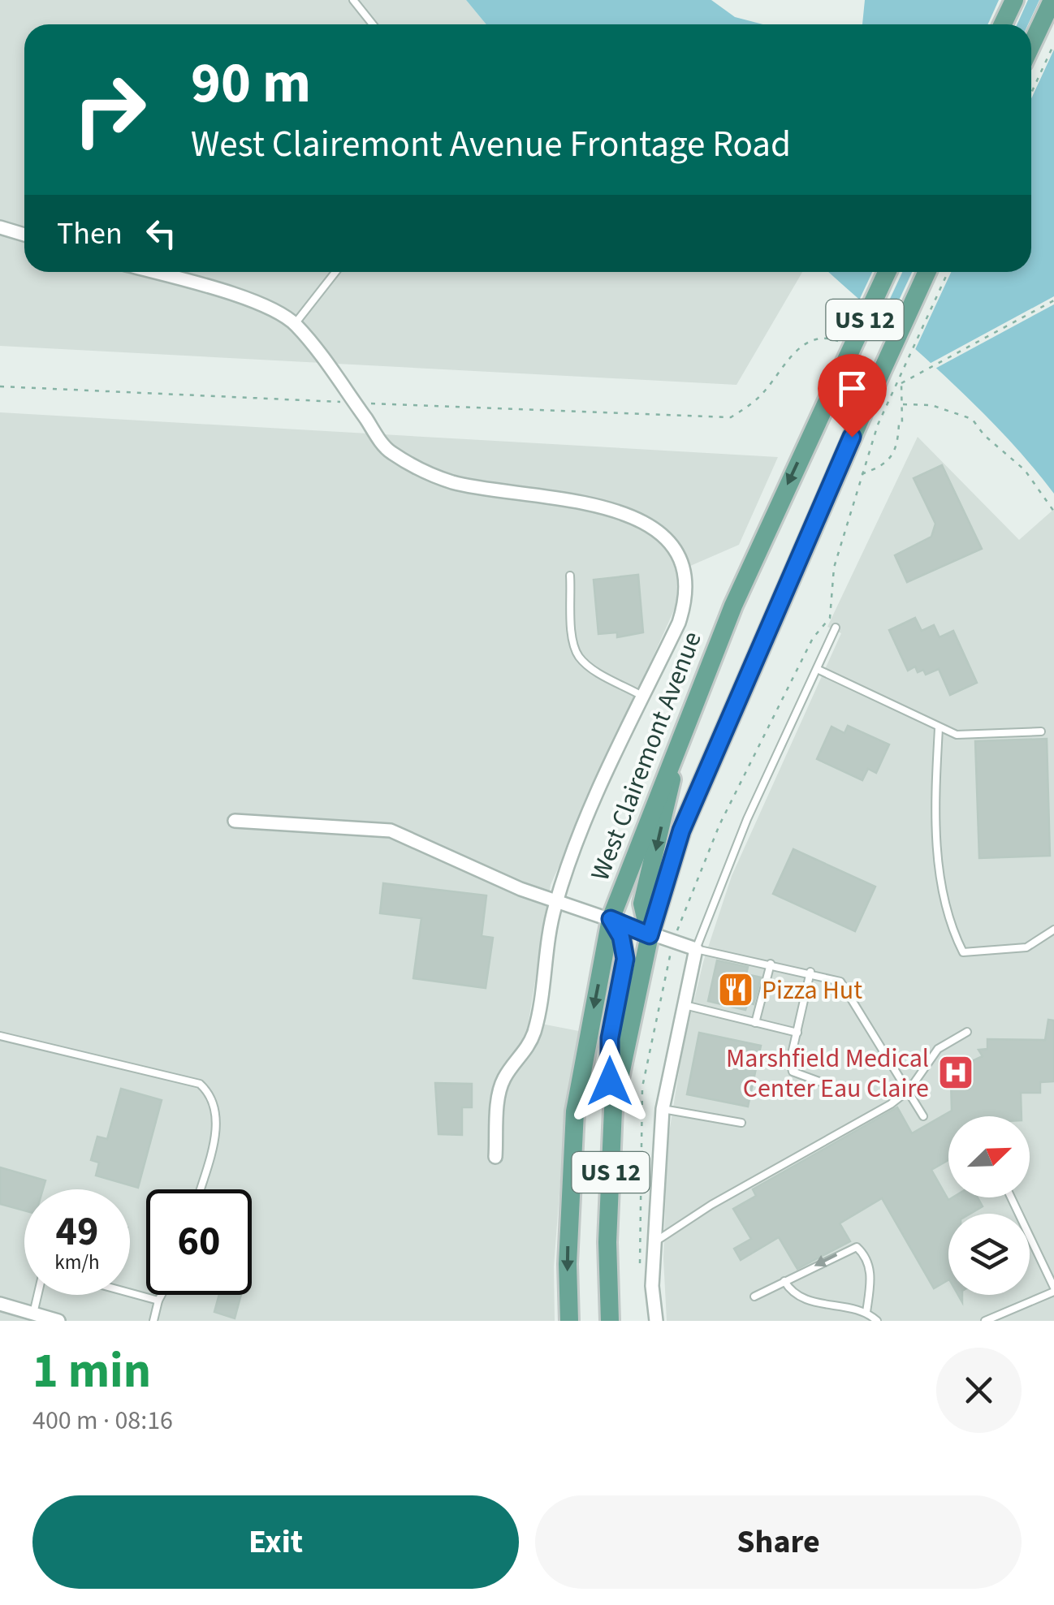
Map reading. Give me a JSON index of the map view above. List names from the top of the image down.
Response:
{
  "streets": {
    "main road": ["US 12", "West Clairemont Avenue"]
  },
  "places": {
    "restaurant": ["Pizza Hut"],
    "hospital": ["Marshfield Medical Center Eau Claire"]
  },
  "north": "top right",
  "page": {
    "turn": ["90 m", "West Clairemont Avenue Frontage Road"],
    "then": "Then",
    "speed": "49 km/h",
    "limit": "60",
    "heading": ["1 min", "400 m · 08:16"],
    "buttons": ["Exit", "Share"]
  }
}
